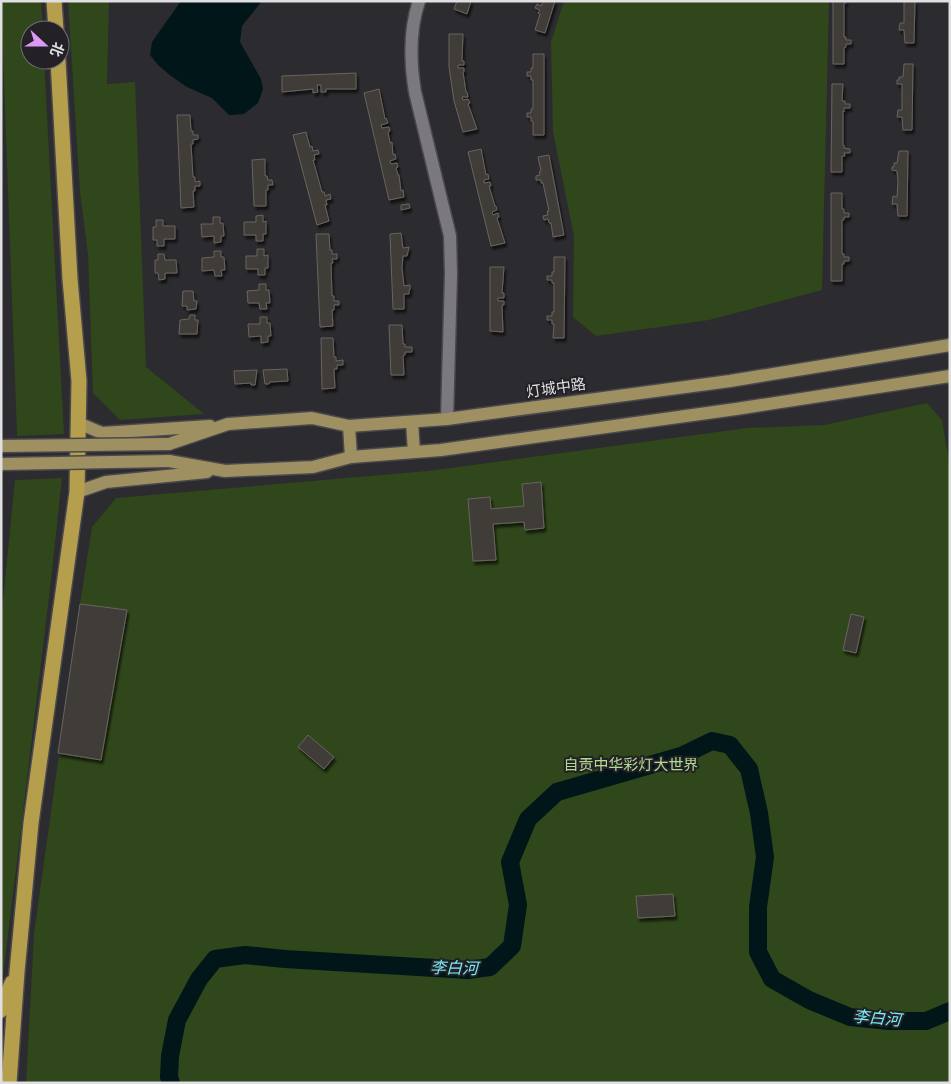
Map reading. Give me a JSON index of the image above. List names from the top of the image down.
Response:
{
  "streets": {
    "main road": ["灯城中路"]
  },
  "water": ["李白河"],
  "parks": ["自贡中华彩灯大世界"],
  "north": "right"
}
